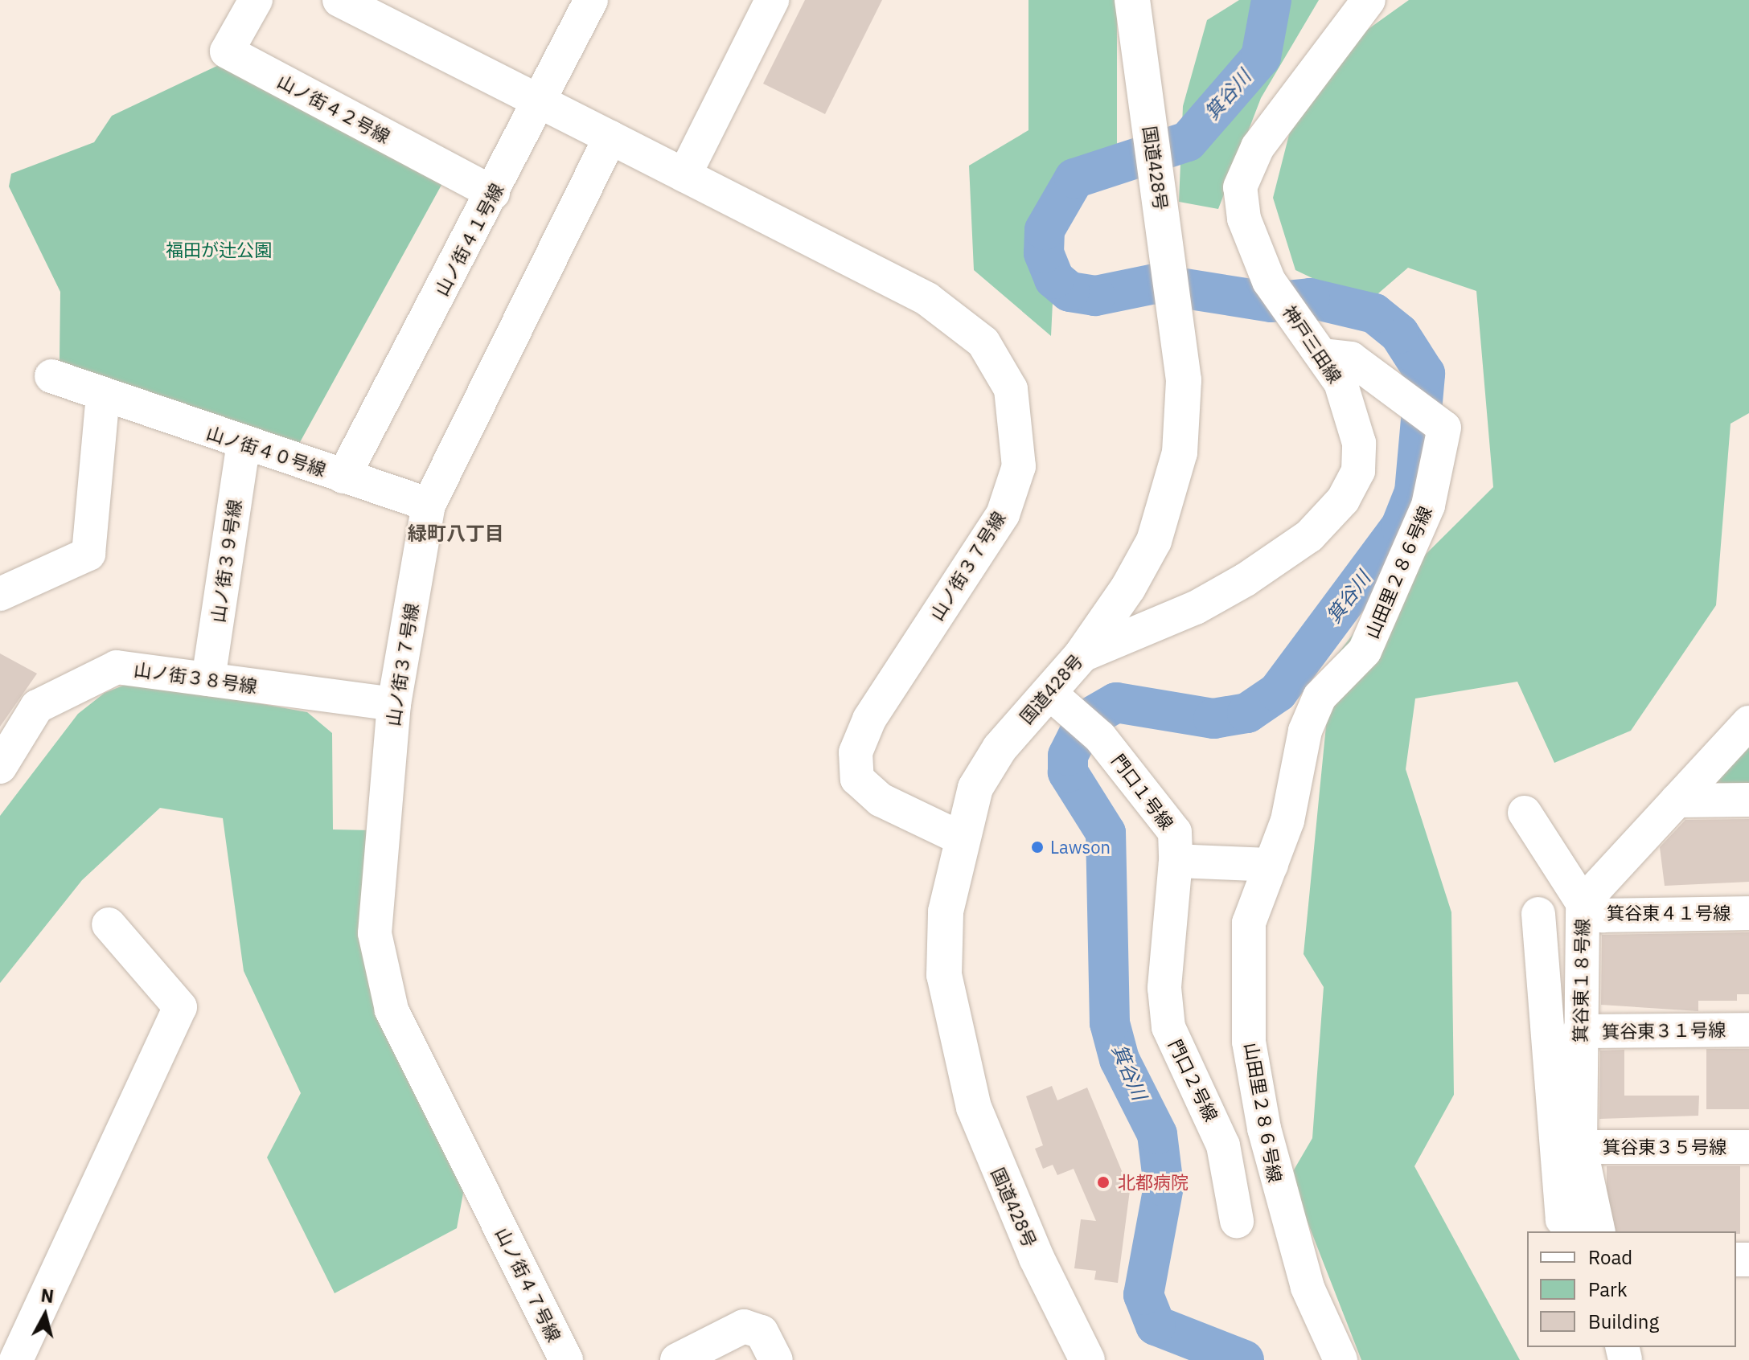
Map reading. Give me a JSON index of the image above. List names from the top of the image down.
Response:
{
  "streets": {
    "highway": ["国道428号"],
    "street": [
      "山ノ街４２号線",
      "山ノ街４１号線",
      "神戸三田線",
      "山ノ街４０号線",
      "山ノ街３９号線",
      "山ノ街３７号線",
      "山田里２８６号線",
      "山ノ街３８号線",
      "門口１号線",
      "箕谷東４１号線",
      "箕谷東１８号線",
      "箕谷東３１号線",
      "門口２号線",
      "箕谷東３５号線",
      "山ノ街４７号線"
    ]
  },
  "crossings": [
    ["山ノ街４２号線", "山ノ街４１号線"],
    ["国道428号", "神戸三田線"],
    ["国道428号", "山ノ街３７号線"],
    ["国道428号", "門口１号線"],
    ["山ノ街４１号線", "山ノ街４０号線"],
    ["山ノ街４１号線", "山ノ街３７号線"],
    ["神戸三田線", "山田里２８６号線"],
    ["山ノ街４０号線", "山ノ街３９号線"],
    ["山ノ街４０号線", "山ノ街３７号線"],
    ["山ノ街３９号線", "山ノ街３８号線"],
    ["山ノ街３７号線", "山ノ街３８号線"],
    ["山ノ街３７号線", "山ノ街４７号線"],
    ["門口１号線", "門口２号線"],
    ["箕谷東４１号線", "箕谷東１８号線"],
    ["箕谷東１８号線", "箕谷東３１号線"],
    ["箕谷東１８号線", "箕谷東３５号線"]
  ],
  "districts": ["緑町八丁目"],
  "water": ["箕谷川"],
  "parks": ["福田が辻公園"],
  "places": ["Lawson", "北都病院"],
  "legend": ["Road", "Park", "Building"],
  "north": "top"
}
